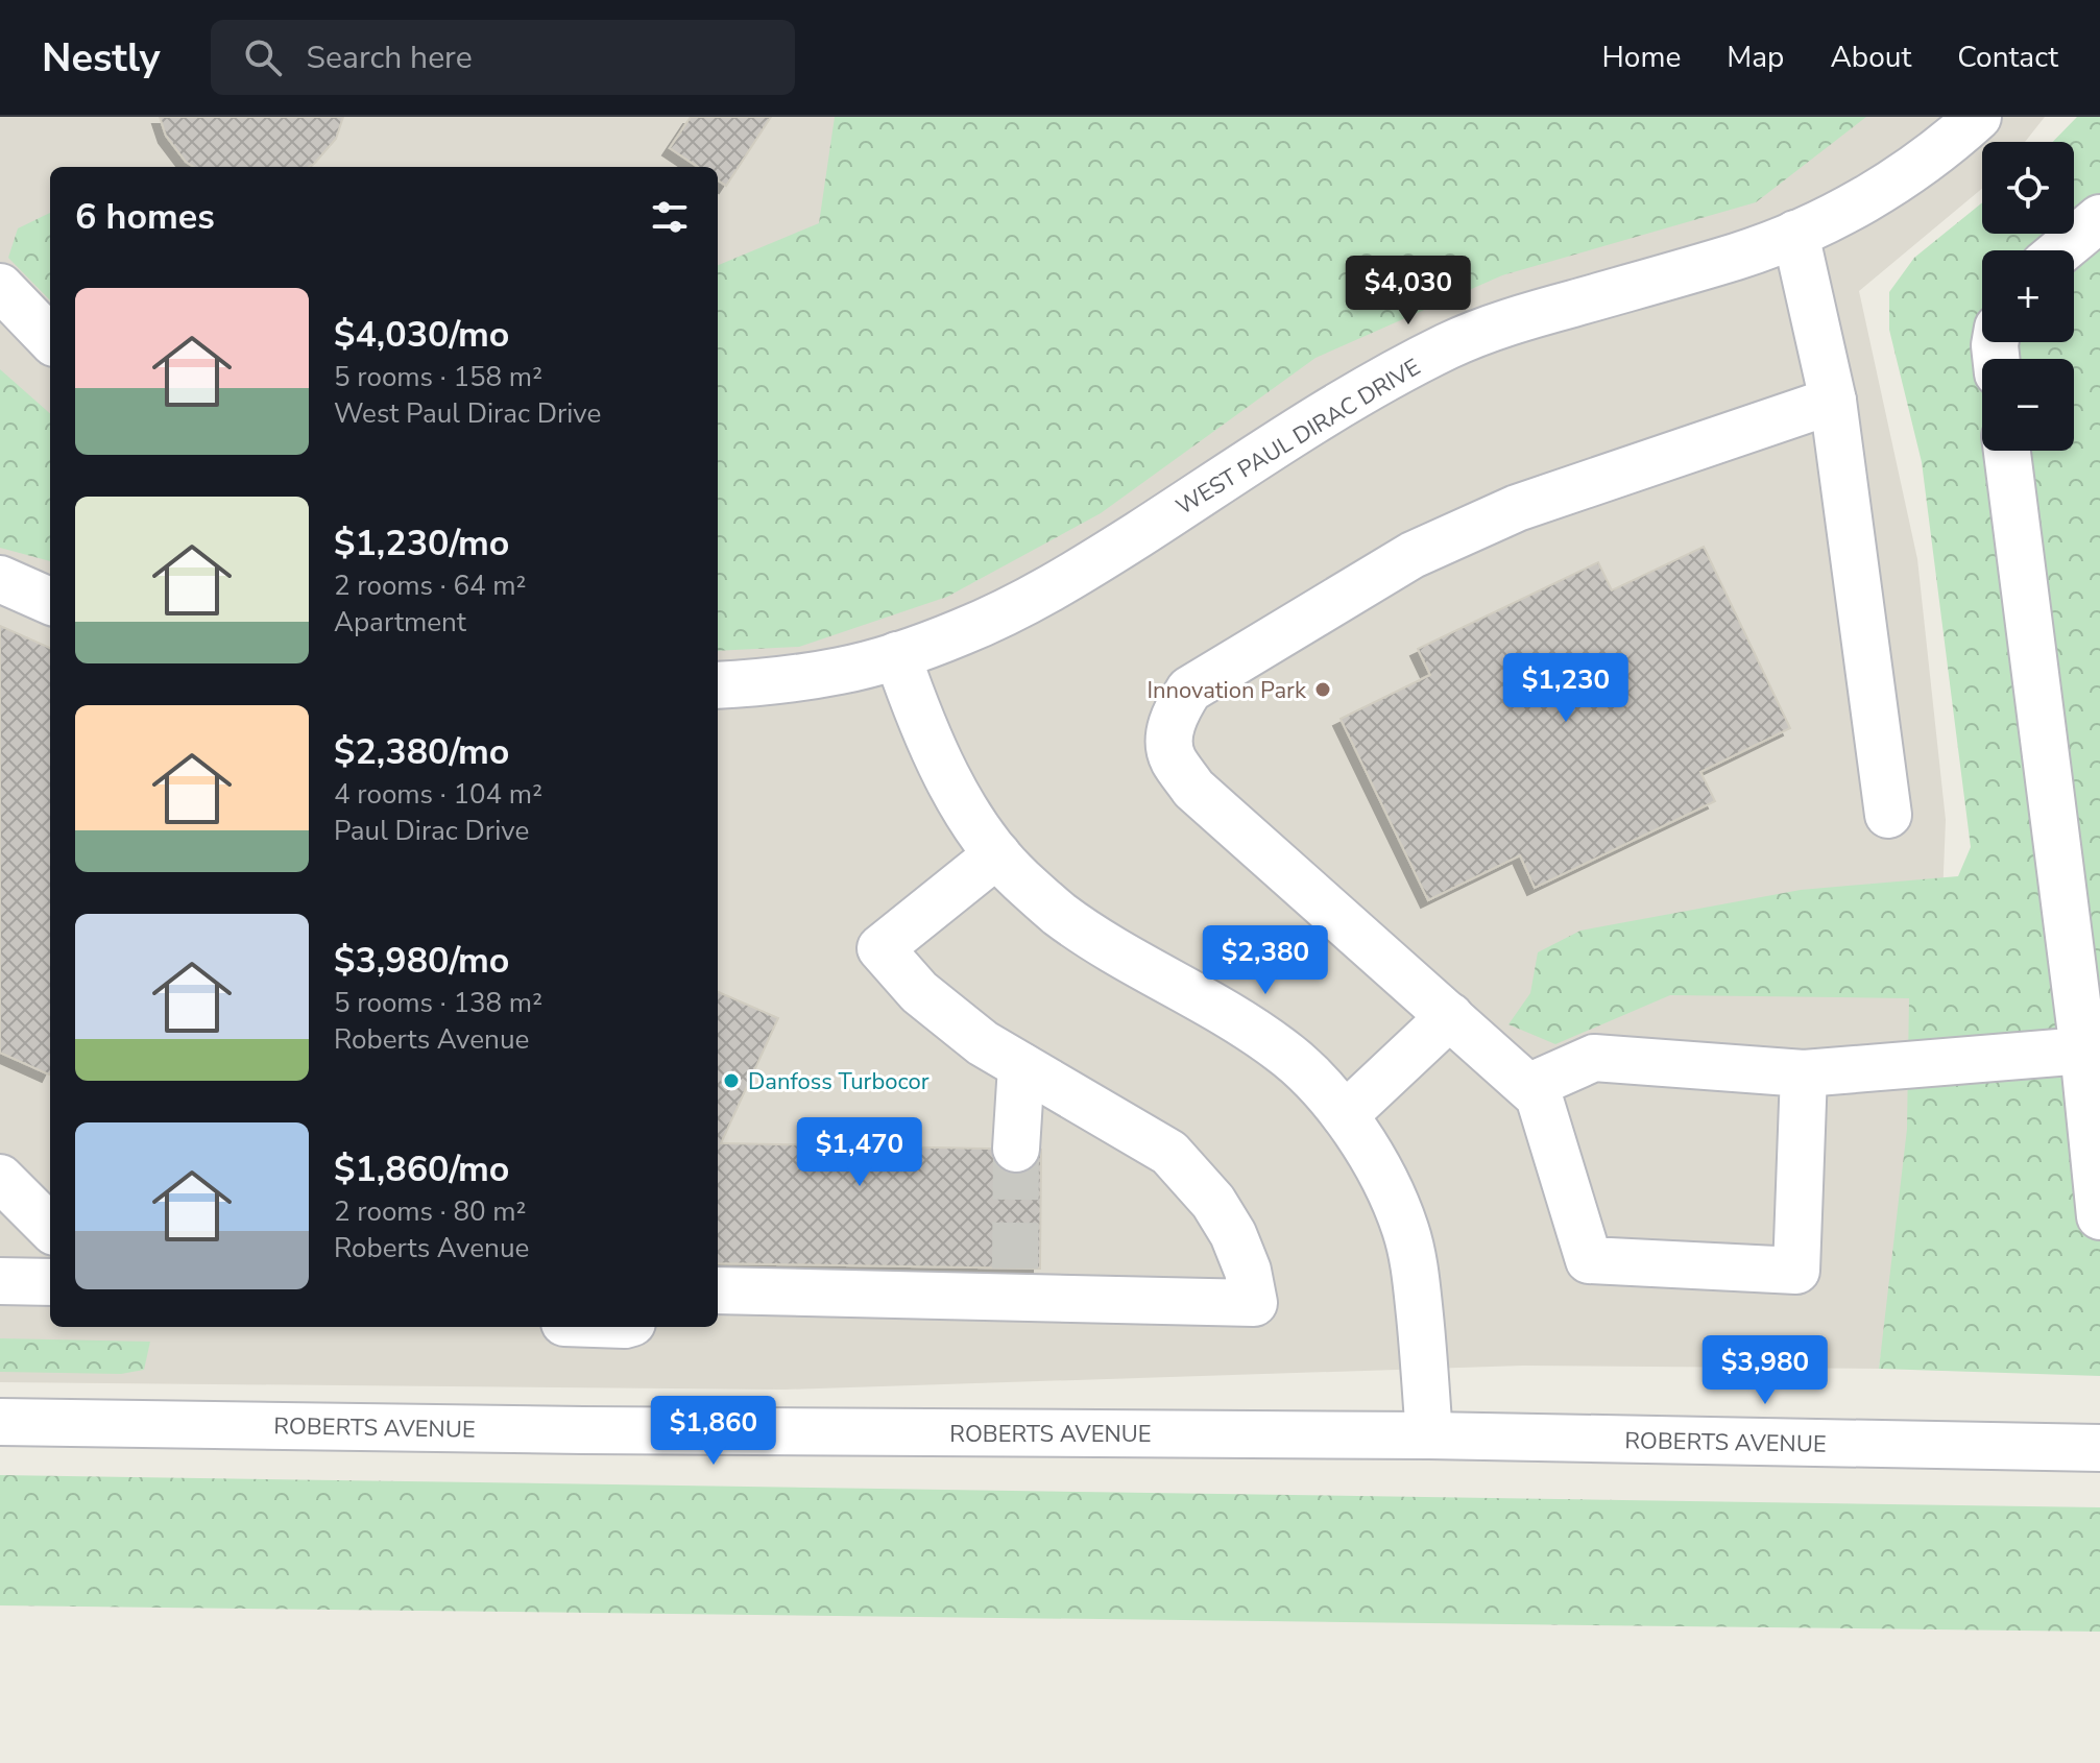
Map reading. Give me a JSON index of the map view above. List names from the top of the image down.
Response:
{
  "streets": {
    "street": ["WEST PAUL DIRAC DRIVE", "ROBERTS AVENUE"]
  },
  "places": ["Innovation Park", "Danfoss Turbocor"],
  "page": {
    "header": "Nestly",
    "search": "Search here",
    "nav": [
      "Home",
      "Map",
      "About",
      "Contact"
    ],
    "map_buttons": ["+", "−"],
    "heading": "6 homes",
    "price": [
      "$4,030",
      "$1,230",
      "$2,380",
      "$1,470",
      "$3,980",
      "$1,860"
    ],
    "list": [
      {
        "name": "$4,030/mo",
        "note": "5 rooms · 158 m² · West Paul Dirac Drive"
      },
      {
        "name": "$1,230/mo",
        "note": "2 rooms · 64 m² · Apartment"
      },
      {
        "name": "$2,380/mo",
        "note": "4 rooms · 104 m² · Paul Dirac Drive"
      },
      {
        "name": "$3,980/mo",
        "note": "5 rooms · 138 m² · Roberts Avenue"
      },
      {
        "name": "$1,860/mo",
        "note": "2 rooms · 80 m² · Roberts Avenue"
      }
    ]
  }
}
